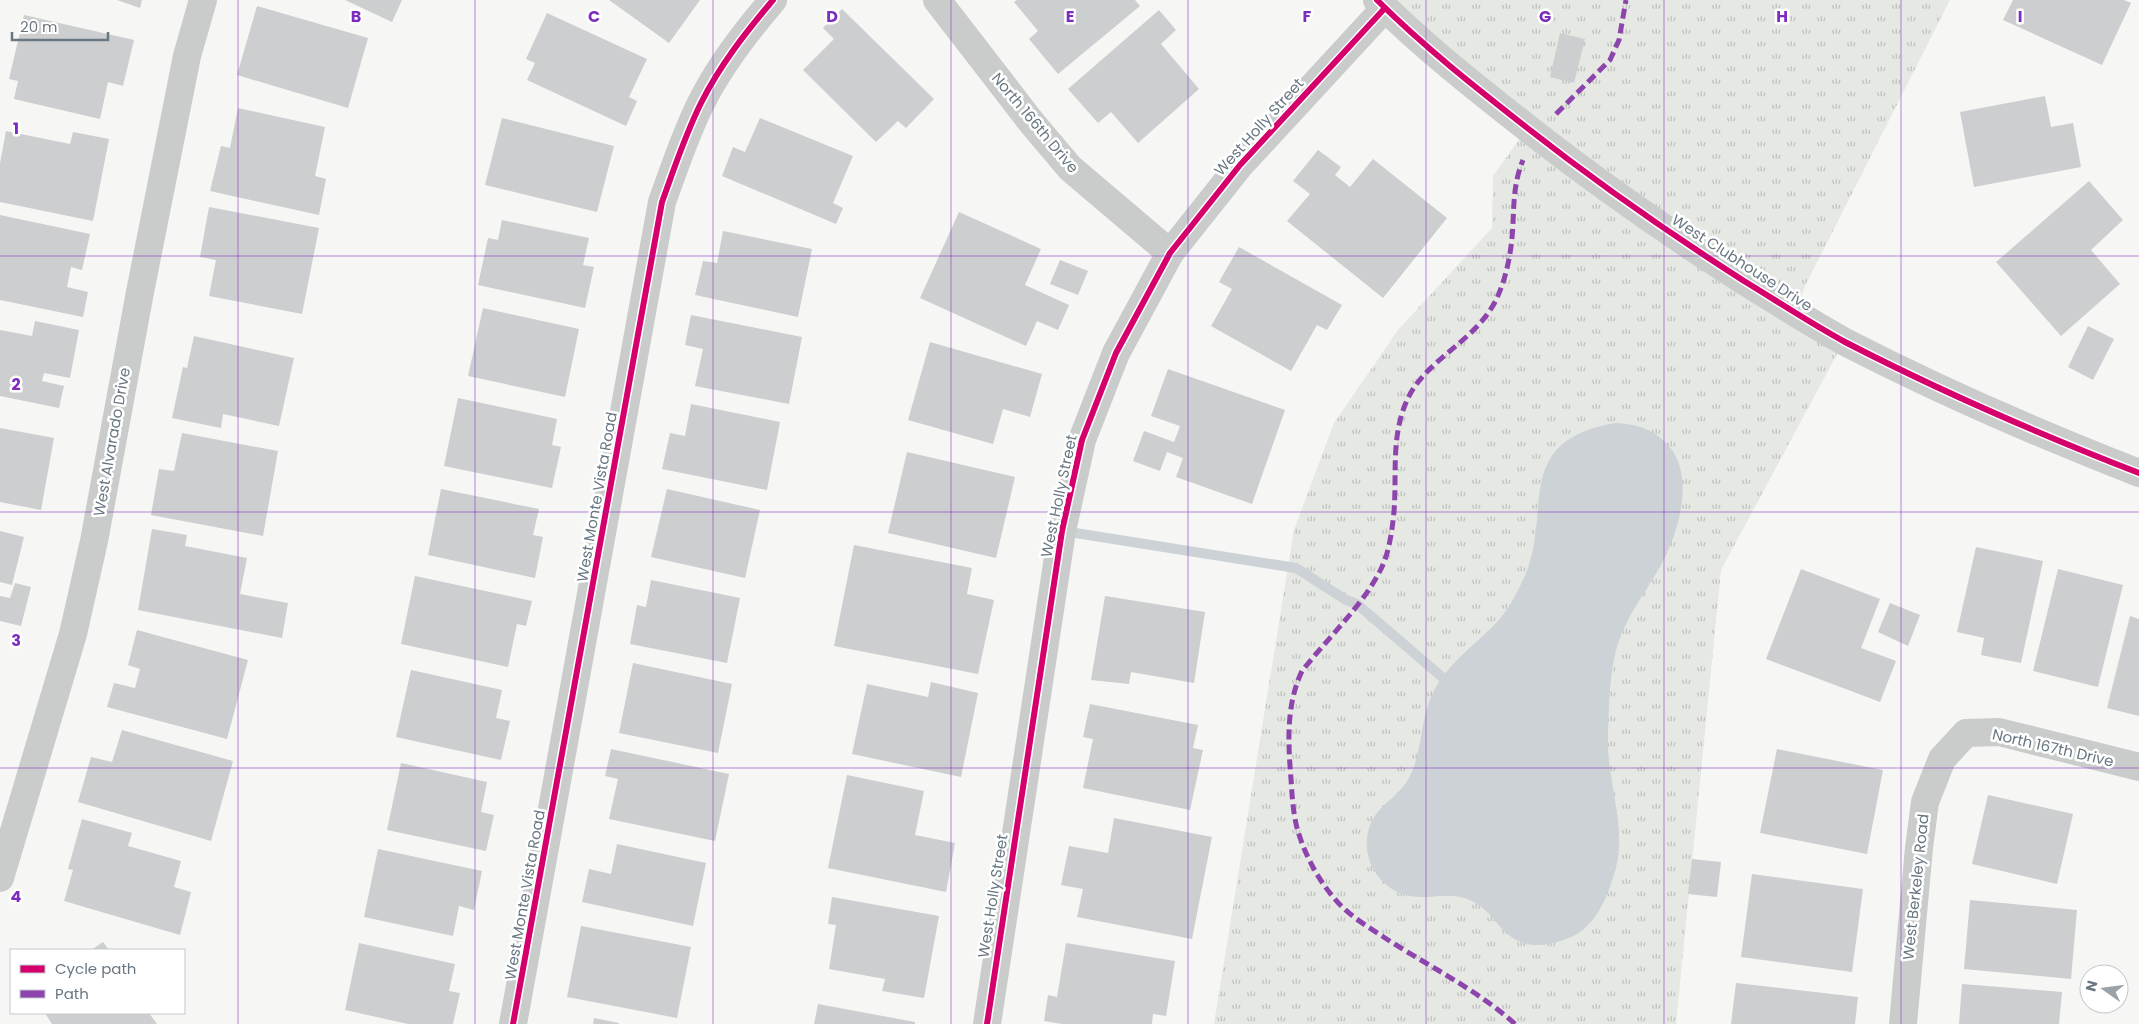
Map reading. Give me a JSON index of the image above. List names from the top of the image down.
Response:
{
  "streets": {
    "street": [
      "North 166th Drive",
      "West Holly Street",
      "West Clubhouse Drive",
      "West Alvarado Drive",
      "West Monte Vista Road",
      "North 167th Drive",
      "West Berkeley Road"
    ]
  },
  "crossings": [
    ["North 166th Drive", "West Holly Street"],
    ["West Holly Street", "West Clubhouse Drive"],
    ["North 167th Drive", "West Berkeley Road"]
  ],
  "legend": ["Cycle path", "Path"],
  "scale_bar": "20 m",
  "north": "left",
  "grid": {
    "columns": [
      "B",
      "C",
      "D",
      "E",
      "F",
      "G",
      "H",
      "I"
    ],
    "rows": [
      "1",
      "2",
      "3",
      "4"
    ]
  }
}
